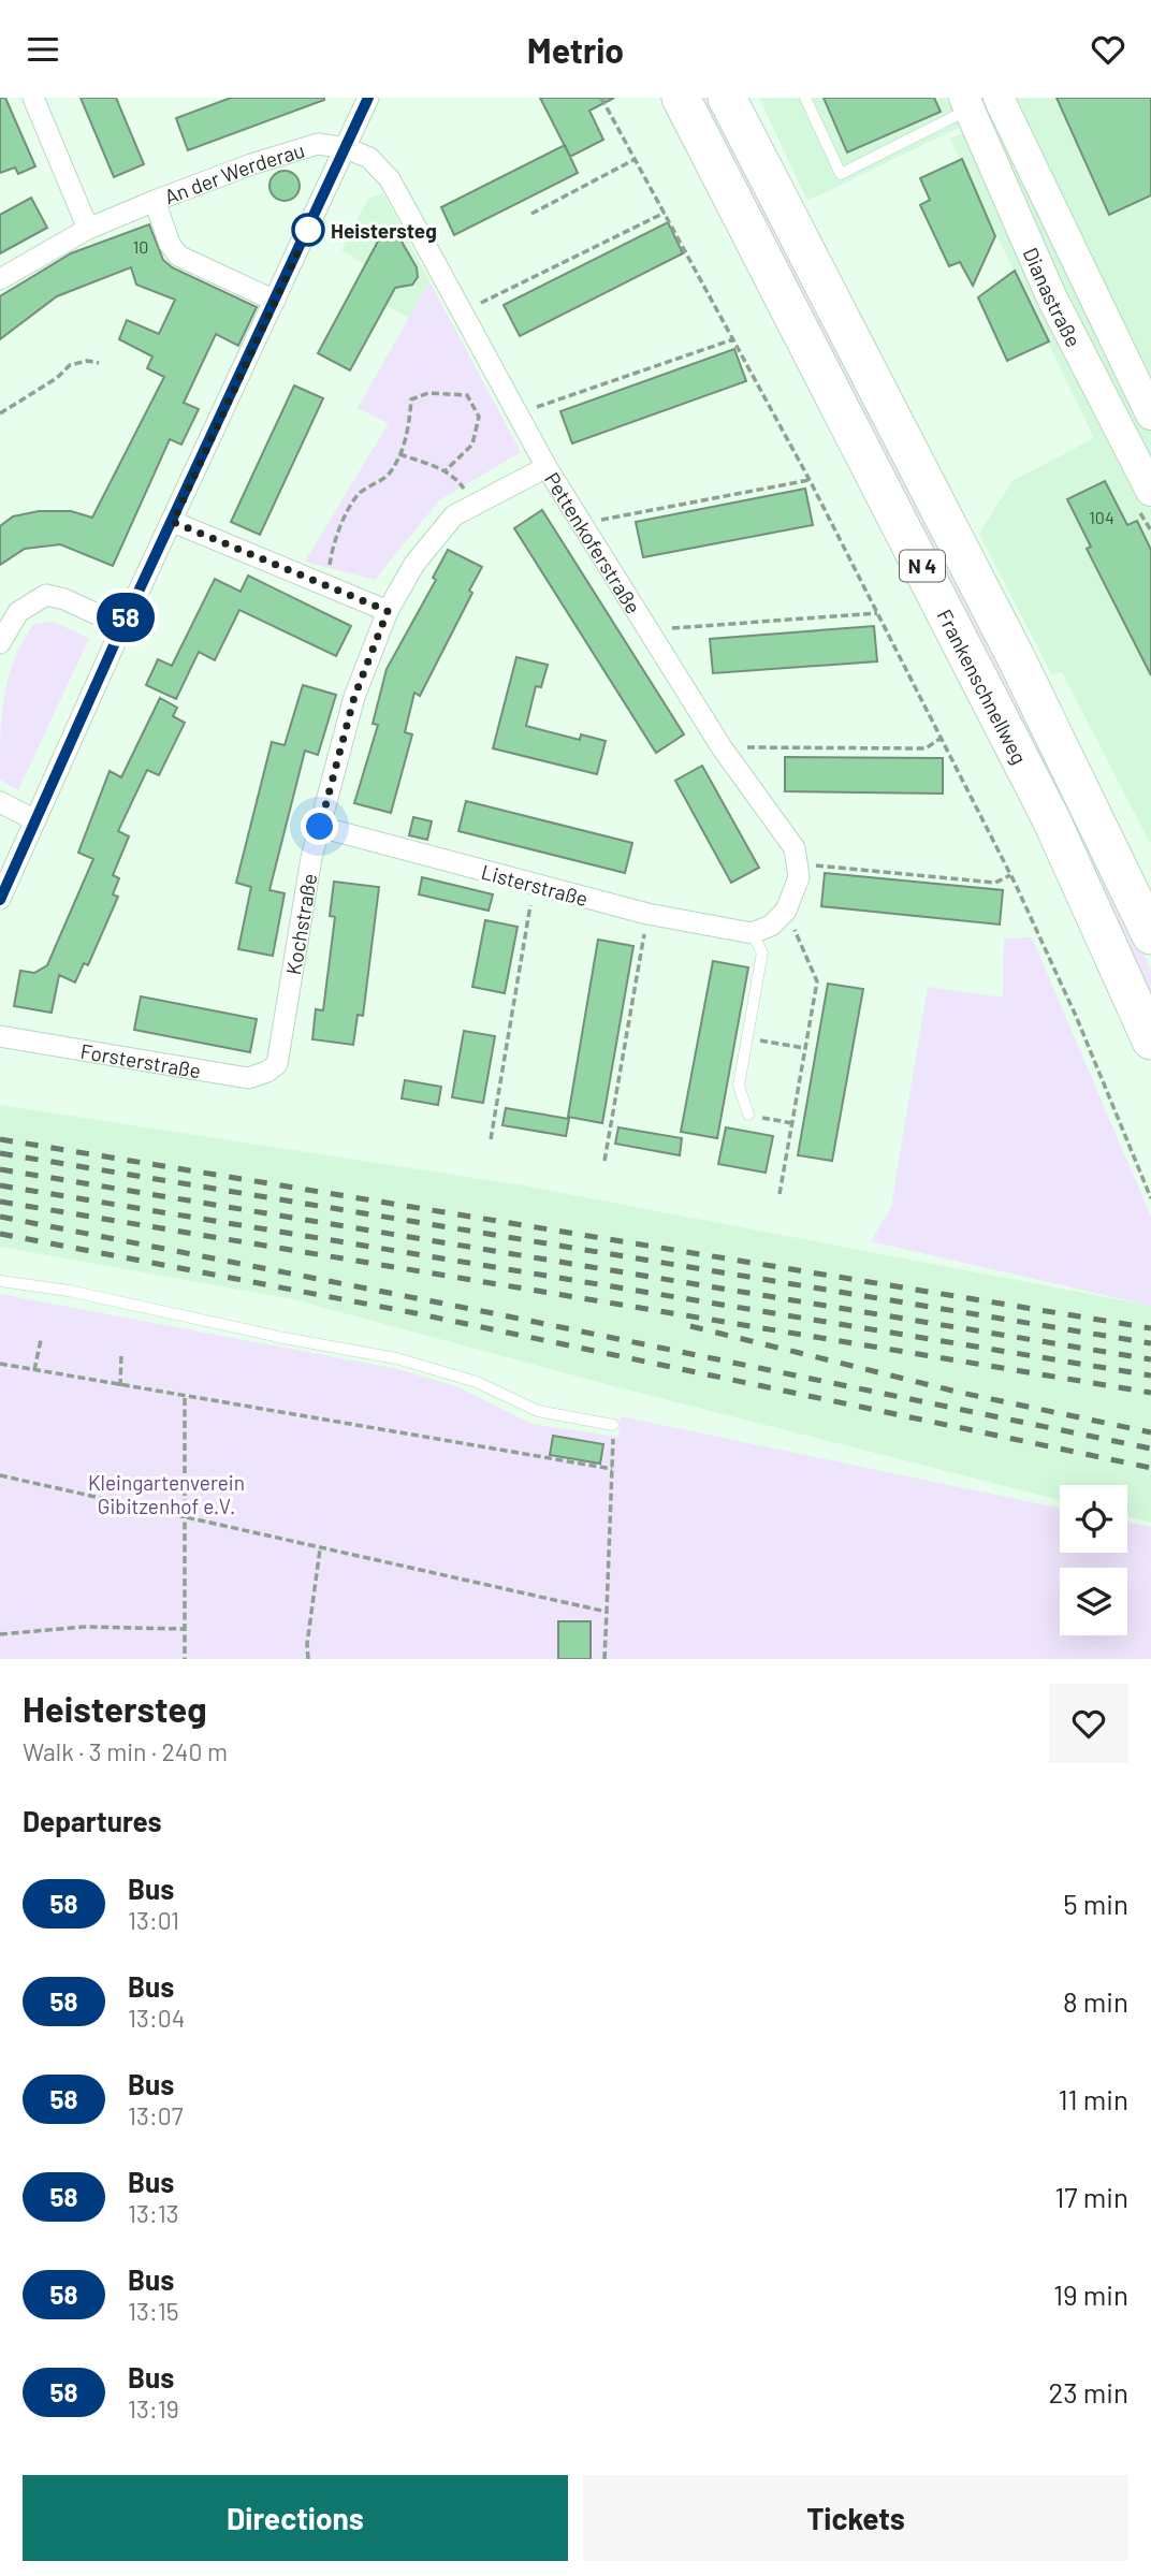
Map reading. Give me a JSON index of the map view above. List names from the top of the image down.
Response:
{
  "streets": {
    "highway": ["N 4", "Frankenschnellweg"],
    "main road": ["Dianastraße"],
    "street": [
      "An der Werderau",
      "Pettenkoferstraße",
      "Listerstraße",
      "Kochstraße",
      "Forsterstraße"
    ]
  },
  "crossings": [
    ["An der Werderau", "Pettenkoferstraße"],
    ["Pettenkoferstraße", "Kochstraße"],
    ["Listerstraße", "Kochstraße"],
    ["Kochstraße", "Forsterstraße"]
  ],
  "parks": ["Kleingartenverein Gibitzenhof e.V."],
  "places": ["Heistersteg"],
  "lines": ["bus line 58"],
  "house_numbers": ["10", "104"],
  "page": {
    "header": "Metrio",
    "on_map": "58",
    "heading": [
      ["Heistersteg", "Walk · 3 min · 240 m"],
      "Departures"
    ],
    "list": [
      {
        "mark": "58",
        "name": "Bus",
        "note": "13:01",
        "value": "5 min"
      },
      {
        "mark": "58",
        "name": "Bus",
        "note": "13:04",
        "value": "8 min"
      },
      {
        "mark": "58",
        "name": "Bus",
        "note": "13:07",
        "value": "11 min"
      },
      {
        "mark": "58",
        "name": "Bus",
        "note": "13:13",
        "value": "17 min"
      },
      {
        "mark": "58",
        "name": "Bus",
        "note": "13:15",
        "value": "19 min"
      },
      {
        "mark": "58",
        "name": "Bus",
        "note": "13:19",
        "value": "23 min"
      }
    ],
    "buttons": ["Directions", "Tickets"]
  }
}
